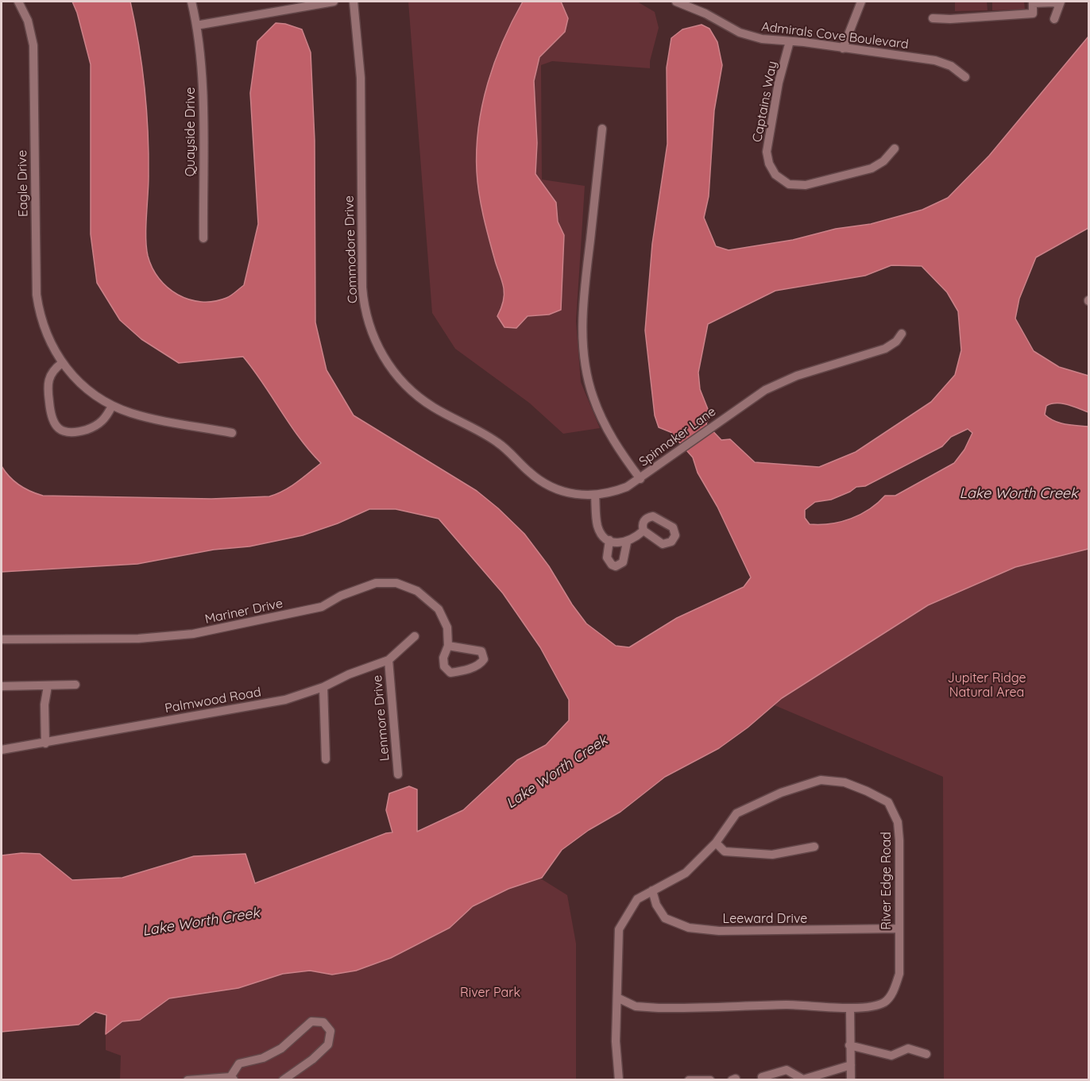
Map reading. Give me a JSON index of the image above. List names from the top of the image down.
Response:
{
  "streets": {
    "street": [
      "Admirals Cove Boulevard",
      "Captains Way",
      "Quayside Drive",
      "Eagle Drive",
      "Commodore Drive",
      "Spinnaker Lane",
      "Mariner Drive",
      "Palmwood Road",
      "Lenmore Drive",
      "River Edge Road",
      "Leeward Drive"
    ]
  },
  "crossings": [
    ["Admirals Cove Boulevard", "Captains Way"],
    ["Commodore Drive", "Spinnaker Lane"],
    ["Palmwood Road", "Lenmore Drive"],
    ["River Edge Road", "Leeward Drive"]
  ],
  "water": ["Lake Worth Creek"],
  "parks": ["Jupiter Ridge Natural Area", "River Park"]
}
